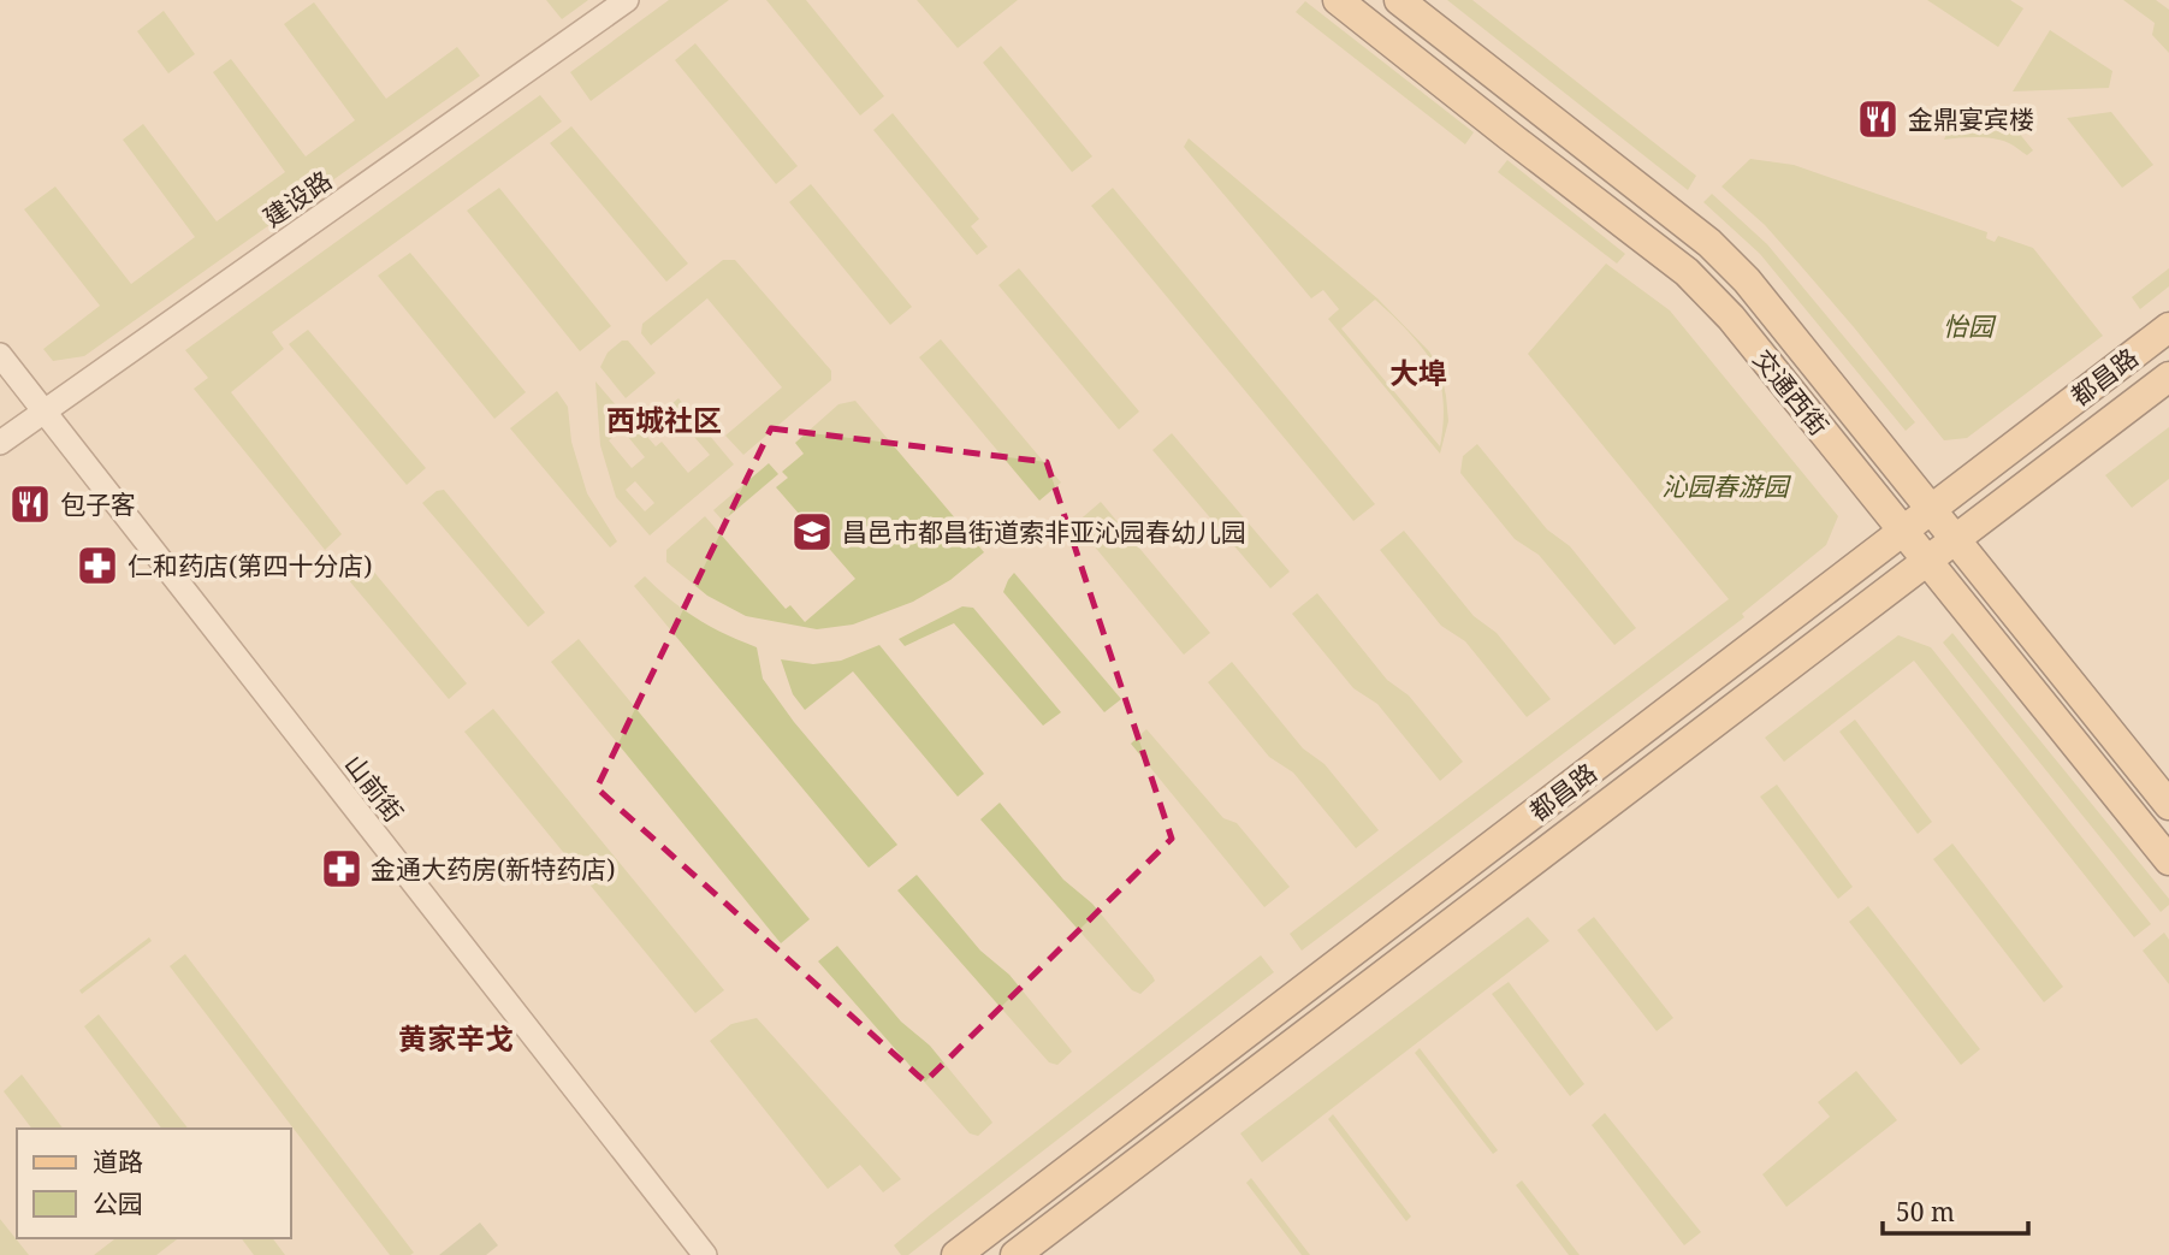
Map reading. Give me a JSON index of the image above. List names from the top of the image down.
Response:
{
  "streets": {
    "main road": ["都昌路", "交通西街"],
    "street": ["建设路", "山前街"]
  },
  "crossings": [
    ["建设路", "山前街"],
    ["都昌路", "交通西街"]
  ],
  "districts": ["大埠", "西城社区", "黄家辛戈"],
  "parks": ["怡园", "沁园春游园"],
  "places": {
    "restaurant": ["金鼎宴宾楼", "包子客"],
    "school or university": ["昌邑市都昌街道索非亚沁园春幼儿园"],
    "pharmacy": ["仁和药店(第四十分店)", "金通大药房(新特药店)"]
  },
  "legend": ["道路", "公园"],
  "scale_bar": "50 m"
}
